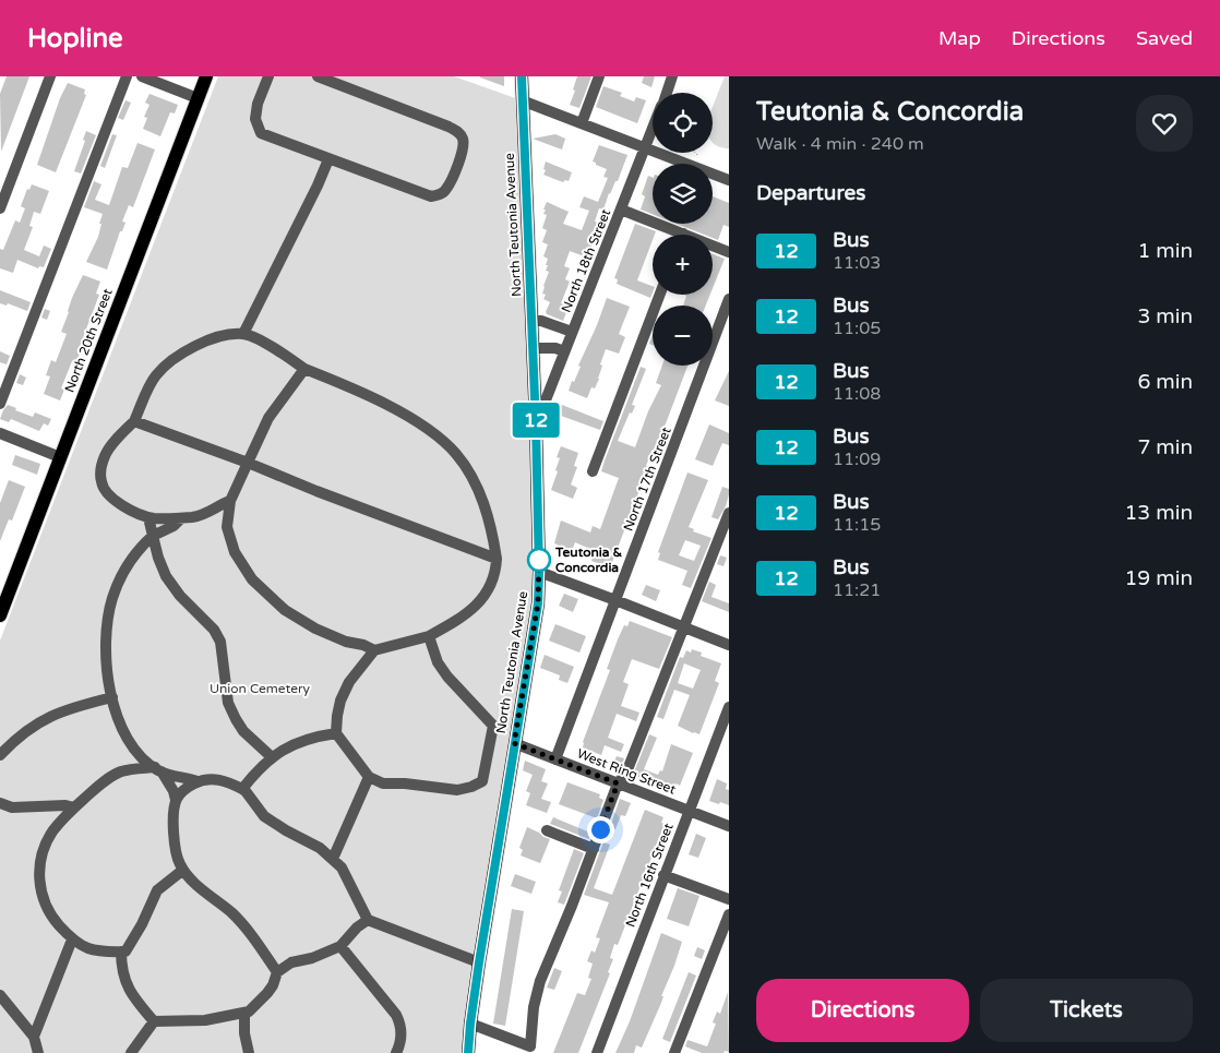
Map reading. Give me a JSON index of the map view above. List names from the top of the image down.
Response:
{
  "streets": {
    "main road": ["North Teutonia Avenue", "North 20th Street"],
    "street": [
      "North 18th Street",
      "North 17th Street",
      "West Ring Street",
      "North 16th Street"
    ]
  },
  "crossings": [
    ["North Teutonia Avenue", "North 18th Street"],
    ["North Teutonia Avenue", "West Ring Street"],
    ["North 17th Street", "West Ring Street"],
    ["West Ring Street", "North 16th Street"]
  ],
  "parks": ["Union Cemetery"],
  "places": ["Teutonia & Concordia"],
  "lines": ["bus line 12"],
  "page": {
    "header": "Hopline",
    "nav": ["Map", "Directions", "Saved"],
    "on_map": "12",
    "heading": [
      ["Teutonia & Concordia", "Walk · 4 min · 240 m"],
      "Departures"
    ],
    "map_buttons": ["+", "−"],
    "list": [
      {
        "mark": "12",
        "name": "Bus",
        "note": "11:03",
        "value": "1 min"
      },
      {
        "mark": "12",
        "name": "Bus",
        "note": "11:05",
        "value": "3 min"
      },
      {
        "mark": "12",
        "name": "Bus",
        "note": "11:08",
        "value": "6 min"
      },
      {
        "mark": "12",
        "name": "Bus",
        "note": "11:09",
        "value": "7 min"
      },
      {
        "mark": "12",
        "name": "Bus",
        "note": "11:15",
        "value": "13 min"
      },
      {
        "mark": "12",
        "name": "Bus",
        "note": "11:21",
        "value": "19 min"
      }
    ],
    "buttons": ["Directions", "Tickets"]
  }
}
